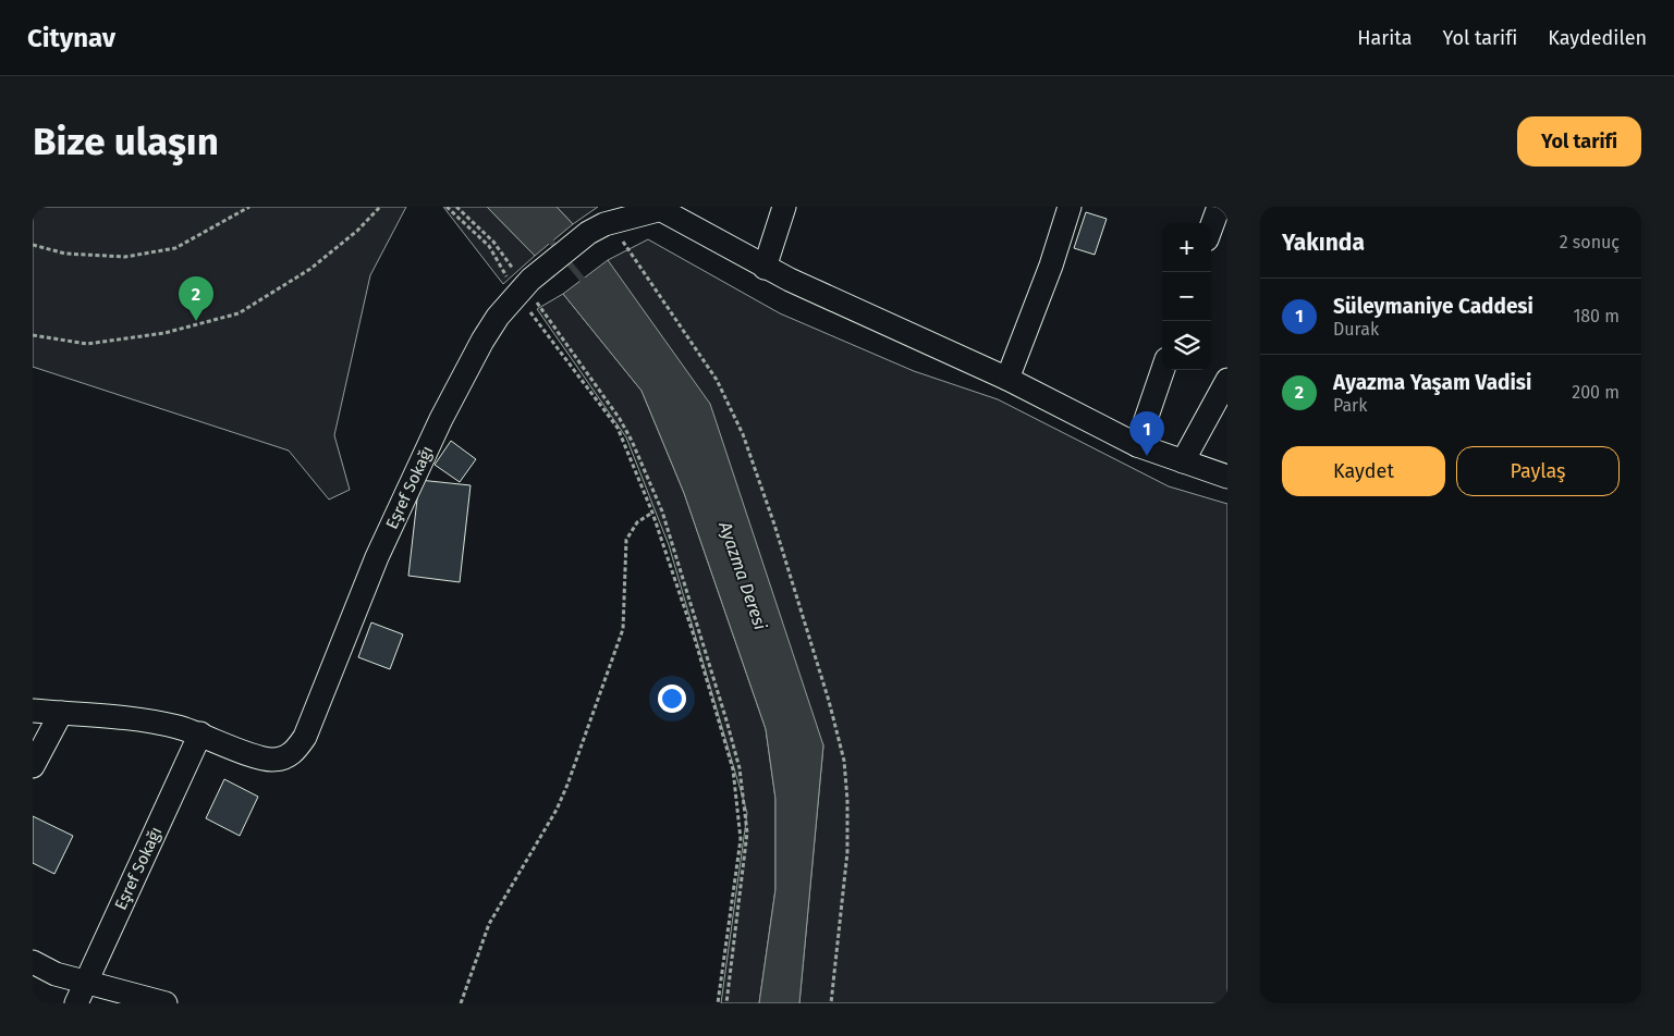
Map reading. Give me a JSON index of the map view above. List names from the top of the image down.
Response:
{
  "streets": {
    "street": ["Eşref Sokağı"]
  },
  "water": ["Ayazma Deresi"],
  "page": {
    "header": "Citynav",
    "nav": ["Harita", "Yol tarifi", "Kaydedilen"],
    "buttons": [
      "Yol tarifi",
      ["Kaydet", "Paylaş"]
    ],
    "title": "Bize ulaşın",
    "heading": ["Yakında", "2 sonuç"],
    "map_buttons": ["+", "−"],
    "pins": ["2", "1"],
    "list": [
      {
        "mark": "1",
        "name": "Süleymaniye Caddesi",
        "note": "Durak",
        "value": "180 m"
      },
      {
        "mark": "2",
        "name": "Ayazma Yaşam Vadisi",
        "note": "Park",
        "value": "200 m"
      }
    ]
  }
}
